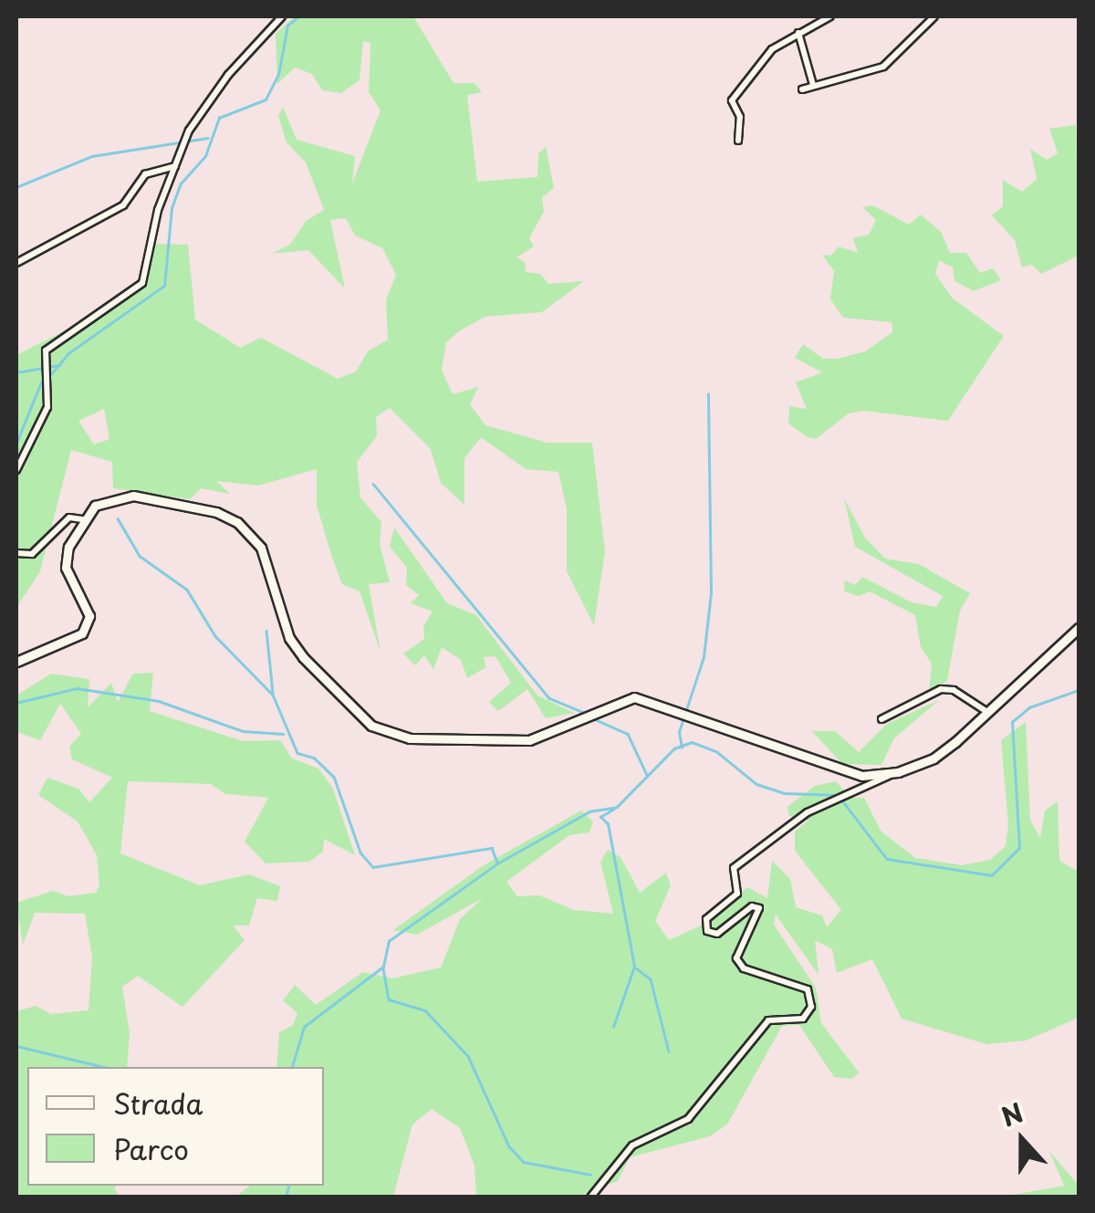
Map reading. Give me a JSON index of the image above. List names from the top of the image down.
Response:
{
  "legend": ["Strada", "Parco"],
  "north": "top"
}
